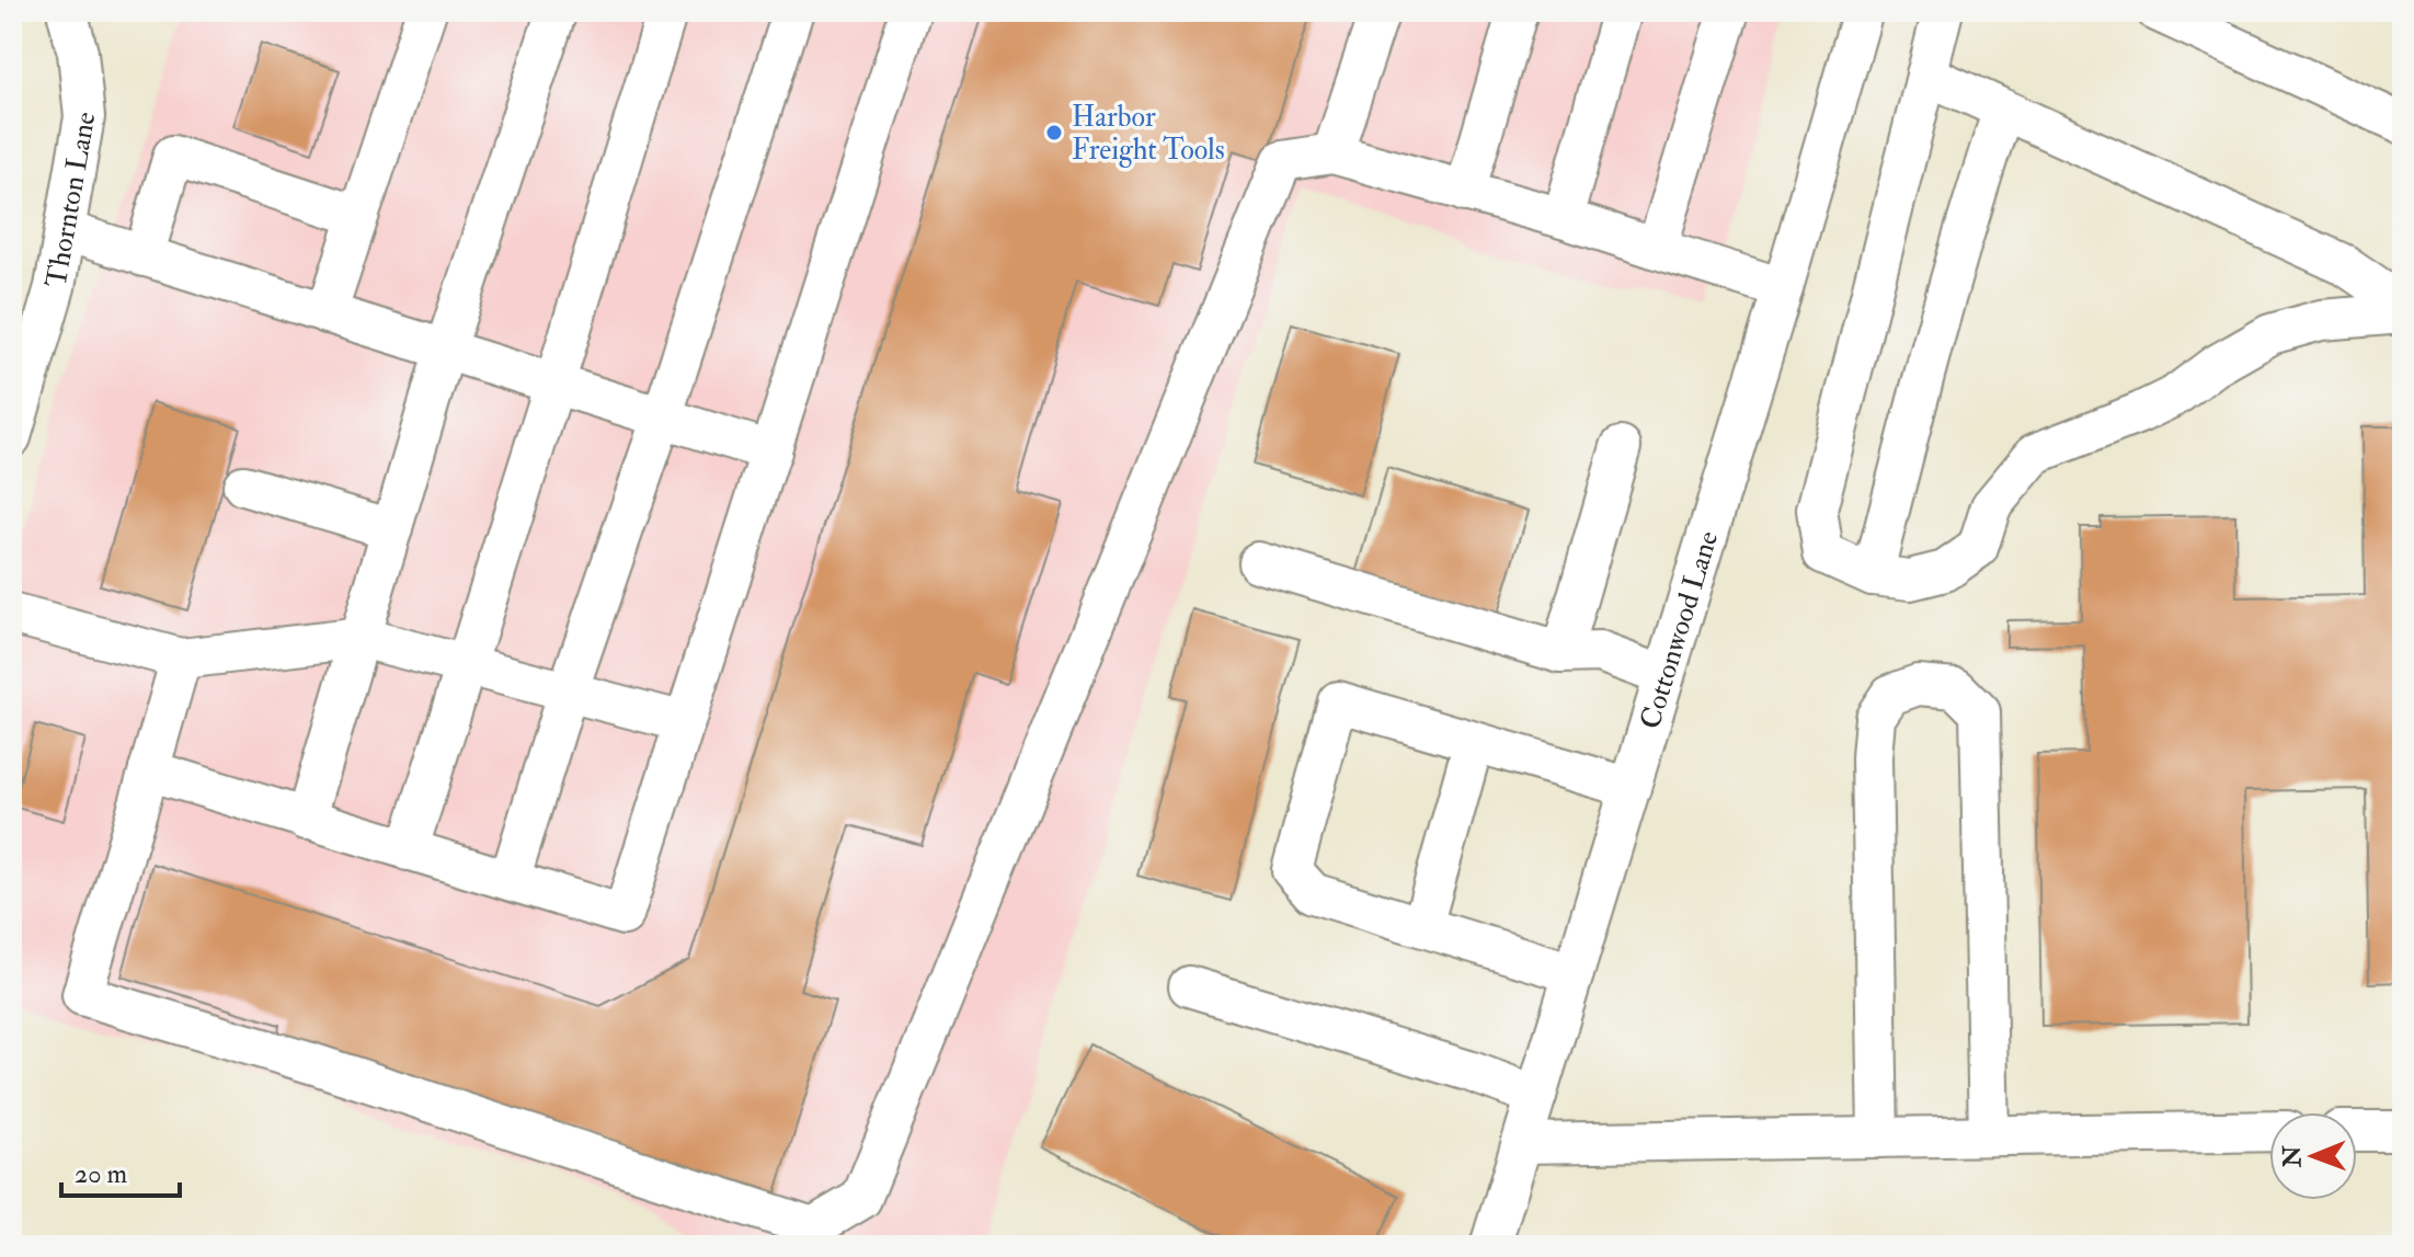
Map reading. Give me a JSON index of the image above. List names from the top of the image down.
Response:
{
  "streets": {
    "street": ["Thornton Lane", "Cottonwood Lane"]
  },
  "places": ["Harbor Freight Tools"],
  "scale_bar": "20 m",
  "north": "left"
}
